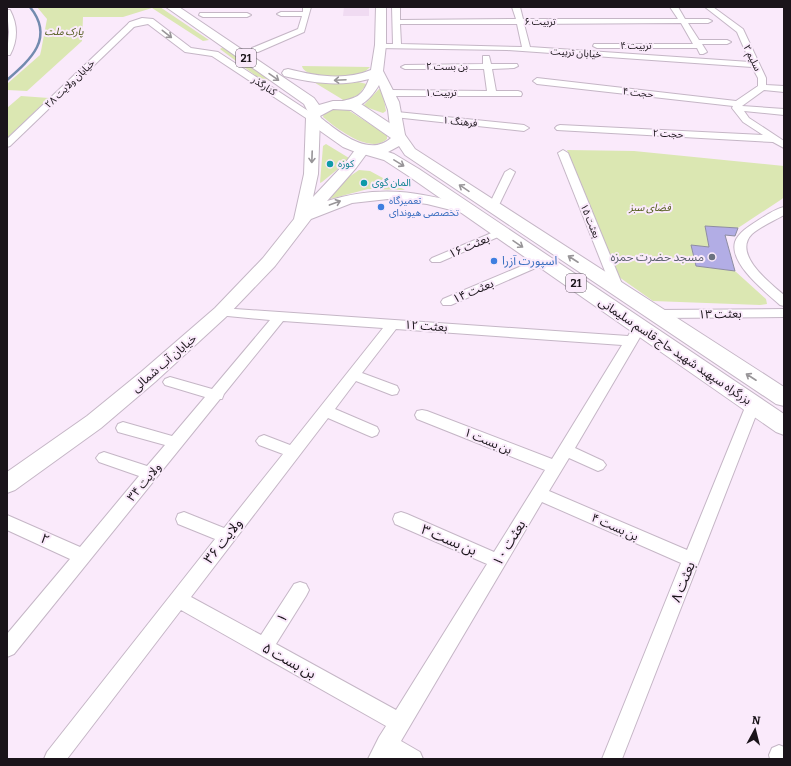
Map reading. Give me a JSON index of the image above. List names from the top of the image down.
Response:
{
  "streets": {
    "highway": ["21", "بزرگراه سپهبد شهید حاج قاسم سلیمانی"],
    "main road": ["خیابان آب شمالی"],
    "street": [
      "تربیت ۶",
      "تربیت ۴",
      "خیابان تربیت",
      "سلیم ۲",
      "بن بست ۲",
      "خیابان ولایت ۲۸",
      "تربیت ۱",
      "حجت ۴",
      "فرهنگ ۱",
      "حجت ۲",
      "بعثت ۱۵",
      "بعثت ۱۶",
      "بعثت ۱۴",
      "بعثت ۱۳",
      "بعثت ۱۲",
      "بن بست ۱",
      "ولایت ۳۴",
      "بن بست ۴",
      "۲",
      "بن بست ۳",
      "ولایت ۳۶",
      "بعثت ۱۰",
      "بعثت ۸",
      "۱",
      "بن بست ۵"
    ]
  },
  "crossings": [
    ["تربیت ۴", "خیابان تربیت"],
    ["خیابان تربیت", "سلیم ۲"],
    ["21", "بزرگراه سپهبد شهید حاج قاسم سلیمانی"],
    ["21", "خیابان آب شمالی"],
    ["سلیم ۲", "حجت ۴"],
    ["بعثت ۱۵", "بزرگراه سپهبد شهید حاج قاسم سلیمانی"],
    ["بعثت ۱۶", "بزرگراه سپهبد شهید حاج قاسم سلیمانی"],
    ["بعثت ۱۴", "بزرگراه سپهبد شهید حاج قاسم سلیمانی"],
    ["بعثت ۱۳", "بزرگراه سپهبد شهید حاج قاسم سلیمانی"],
    ["بعثت ۱۲", "بزرگراه سپهبد شهید حاج قاسم سلیمانی"],
    ["بعثت ۱۲", "خیابان آب شمالی"],
    ["بعثت ۱۲", "ولایت ۳۴"],
    ["بعثت ۱۲", "ولایت ۳۶"],
    ["بعثت ۱۲", "بعثت ۱۰"],
    ["بزرگراه سپهبد شهید حاج قاسم سلیمانی", "خیابان آب شمالی"],
    ["بزرگراه سپهبد شهید حاج قاسم سلیمانی", "بعثت ۱۰"],
    ["بزرگراه سپهبد شهید حاج قاسم سلیمانی", "بعثت ۸"],
    ["بن بست ۱", "بعثت ۱۰"],
    ["ولایت ۳۴", "۲"],
    ["بن بست ۴", "بعثت ۱۰"],
    ["بن بست ۴", "بعثت ۸"],
    ["بن بست ۳", "بعثت ۱۰"],
    ["ولایت ۳۶", "بن بست ۵"],
    ["بعثت ۱۰", "بن بست ۵"],
    ["۱", "بن بست ۵"]
  ],
  "parks": ["پارک ملت", "فضای سبز"],
  "places": [
    "کوزه",
    "المان گوی",
    "تعمیرگاه تخصصی هیوندای",
    "مسجد حضرت حمزه",
    "اسپورت آزرا"
  ],
  "north": "top"
}
